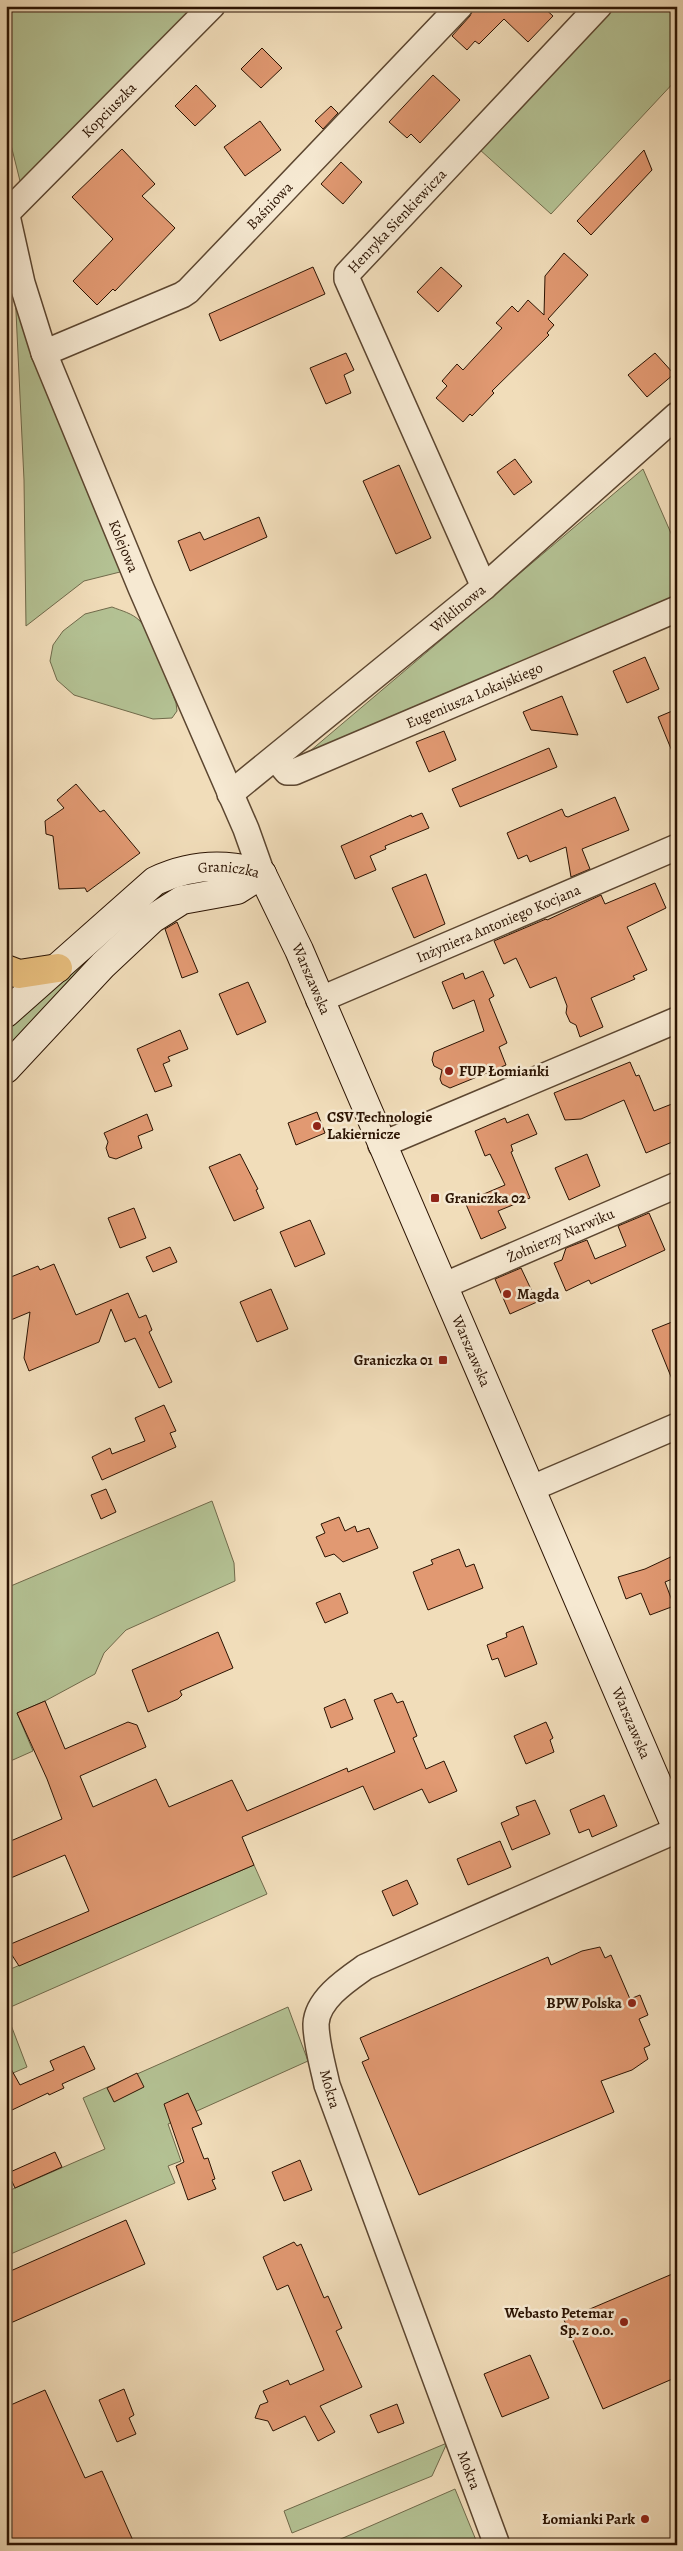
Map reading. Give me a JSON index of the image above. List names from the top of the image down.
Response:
{
  "streets": {
    "street": [
      "Kopciuszka",
      "Baśniowa",
      "Henryka Sienkiewicza",
      "Kolejowa",
      "Wiklinowa",
      "Eugeniusza Lokajskiego",
      "Graniczka",
      "Inżyniera Antoniego Kocjana",
      "Warszawska",
      "Żołnierzy Narwiku",
      "Mokra"
    ]
  },
  "crossings": [
    ["Kopciuszka", "Kolejowa"],
    ["Baśniowa", "Kolejowa"],
    ["Henryka Sienkiewicza", "Wiklinowa"],
    ["Kolejowa", "Wiklinowa"],
    ["Kolejowa", "Graniczka"],
    ["Kolejowa", "Warszawska"],
    ["Wiklinowa", "Eugeniusza Lokajskiego"],
    ["Graniczka", "Warszawska"],
    ["Inżyniera Antoniego Kocjana", "Warszawska"],
    ["Warszawska", "Żołnierzy Narwiku"],
    ["Warszawska", "Mokra"]
  ],
  "places": {
    "other": [
      "FUP Łomianki",
      "CSV Technologie Lakiernicze",
      "Magda",
      "BPW Polska",
      "Webasto Petemar Sp. z o.o.",
      "Łomianki Park"
    ],
    "transit": ["Graniczka 02", "Graniczka 01"]
  }
}
